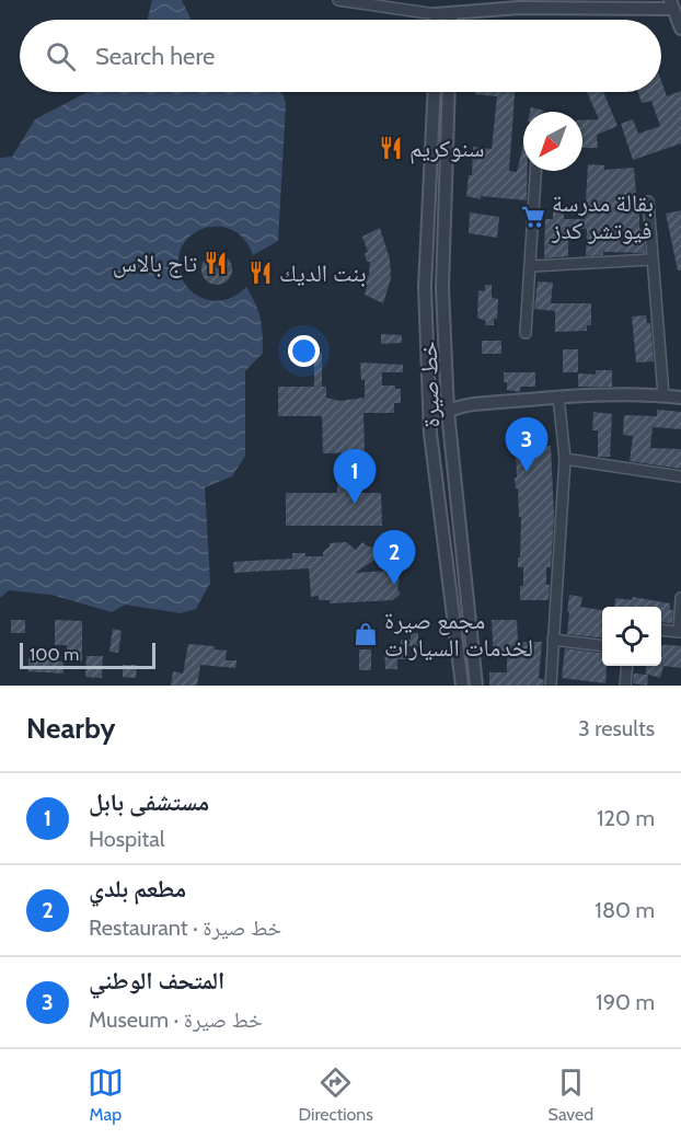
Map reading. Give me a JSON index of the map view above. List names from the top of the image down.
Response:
{
  "streets": {
    "street": ["خط صيرة"]
  },
  "places": {
    "restaurant": ["سنوكريم", "تاج بالاس", "بنت الديك"],
    "supermarket": ["بقالة مدرسة فيوتشر كدز"],
    "shop": ["مجمع صيرة لخدمات السيارات"]
  },
  "scale_bar": "100 m",
  "north": "bottom left",
  "page": {
    "search": "Search here",
    "pins": ["3", "1", "2"],
    "scale": "100 m",
    "heading": ["Nearby", "3 results"],
    "list": [
      {
        "mark": "1",
        "name": "مستشفى بابل",
        "note": "Hospital",
        "value": "120 m"
      },
      {
        "mark": "2",
        "name": "مطعم بلدي",
        "note": "Restaurant · خط صيرة",
        "value": "180 m"
      },
      {
        "mark": "3",
        "name": "المتحف الوطني",
        "note": "Museum · خط صيرة",
        "value": "190 m"
      }
    ],
    "nav": ["Map", "Directions", "Saved"]
  }
}
